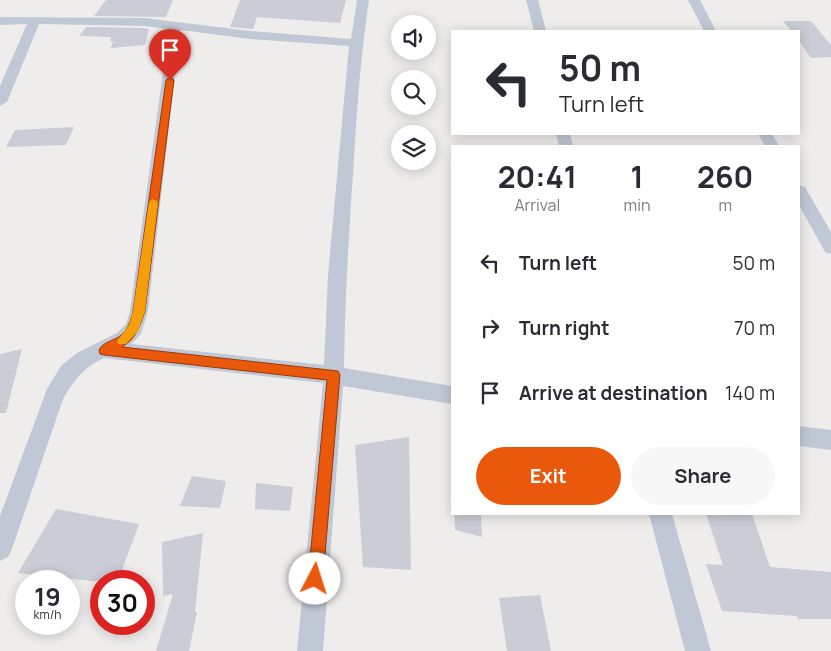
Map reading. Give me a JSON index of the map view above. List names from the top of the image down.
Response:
{
  "page": {
    "turn": ["50 m", "Turn left"],
    "eta": [
      "20:41",
      "Arrival",
      "1",
      "min",
      "260",
      "m"
    ],
    "list": [
      {
        "name": "Turn left",
        "value": "50 m"
      },
      {
        "name": "Turn right",
        "value": "70 m"
      },
      {
        "name": "Arrive at destination",
        "value": "140 m"
      }
    ],
    "buttons": ["Exit", "Share"],
    "speed": "19 km/h",
    "limit": "30"
  }
}
